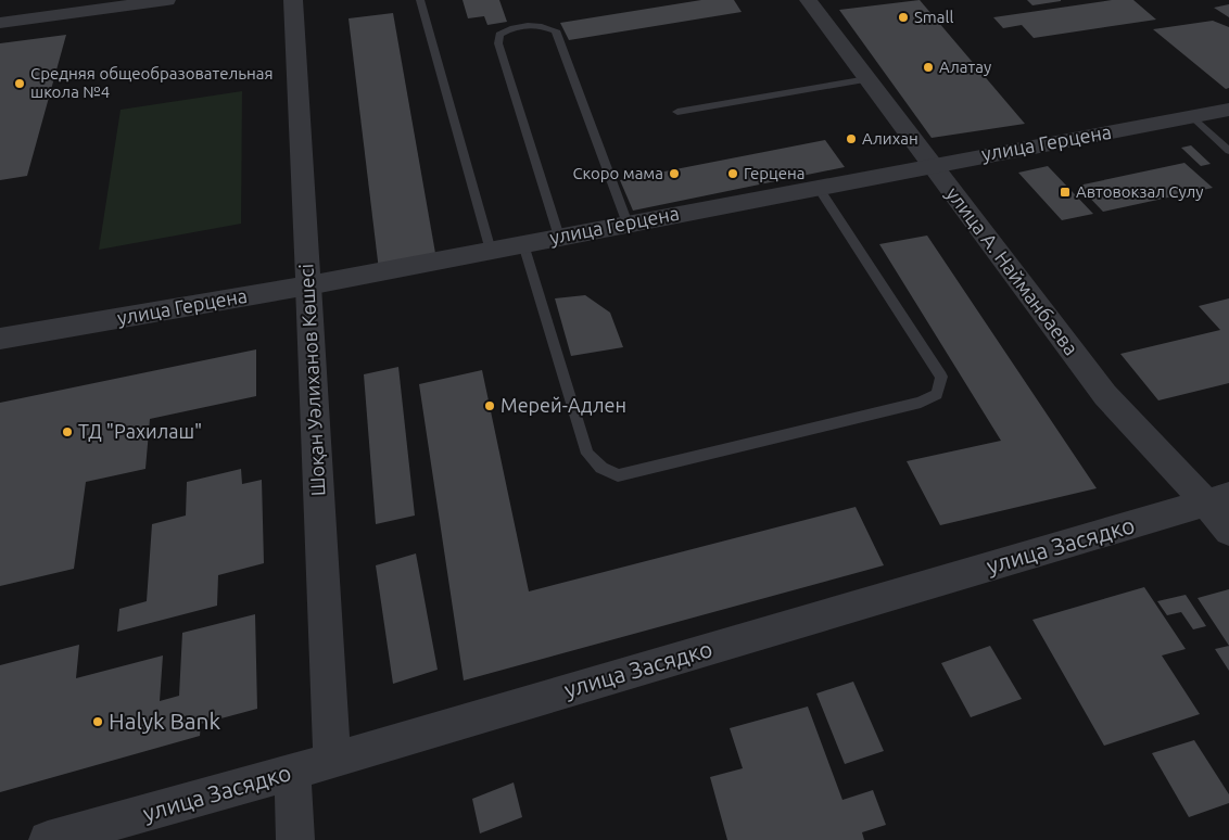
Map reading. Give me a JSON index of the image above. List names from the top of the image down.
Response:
{
  "streets": {
    "street": [
      "улица Герцена",
      "улица А. Найманбаева",
      "Шоқан Уәлиханов Көшесі",
      "улица Засядко"
    ]
  },
  "crossings": [
    ["улица Герцена", "улица А. Найманбаева"],
    ["улица Герцена", "Шоқан Уәлиханов Көшесі"],
    ["улица А. Найманбаева", "улица Засядко"],
    ["Шоқан Уәлиханов Көшесі", "улица Засядко"]
  ],
  "places": {
    "other": [
      "Small",
      "Алатау",
      "Средняя общеобразовательная школа №4",
      "Алихан",
      "Скоро мама",
      "Герцена",
      "Мерей-Адлен",
      "ТД \"Рахилаш\"",
      "Halyk Bank"
    ],
    "transit": ["Автовокзал Сулу"]
  }
}
